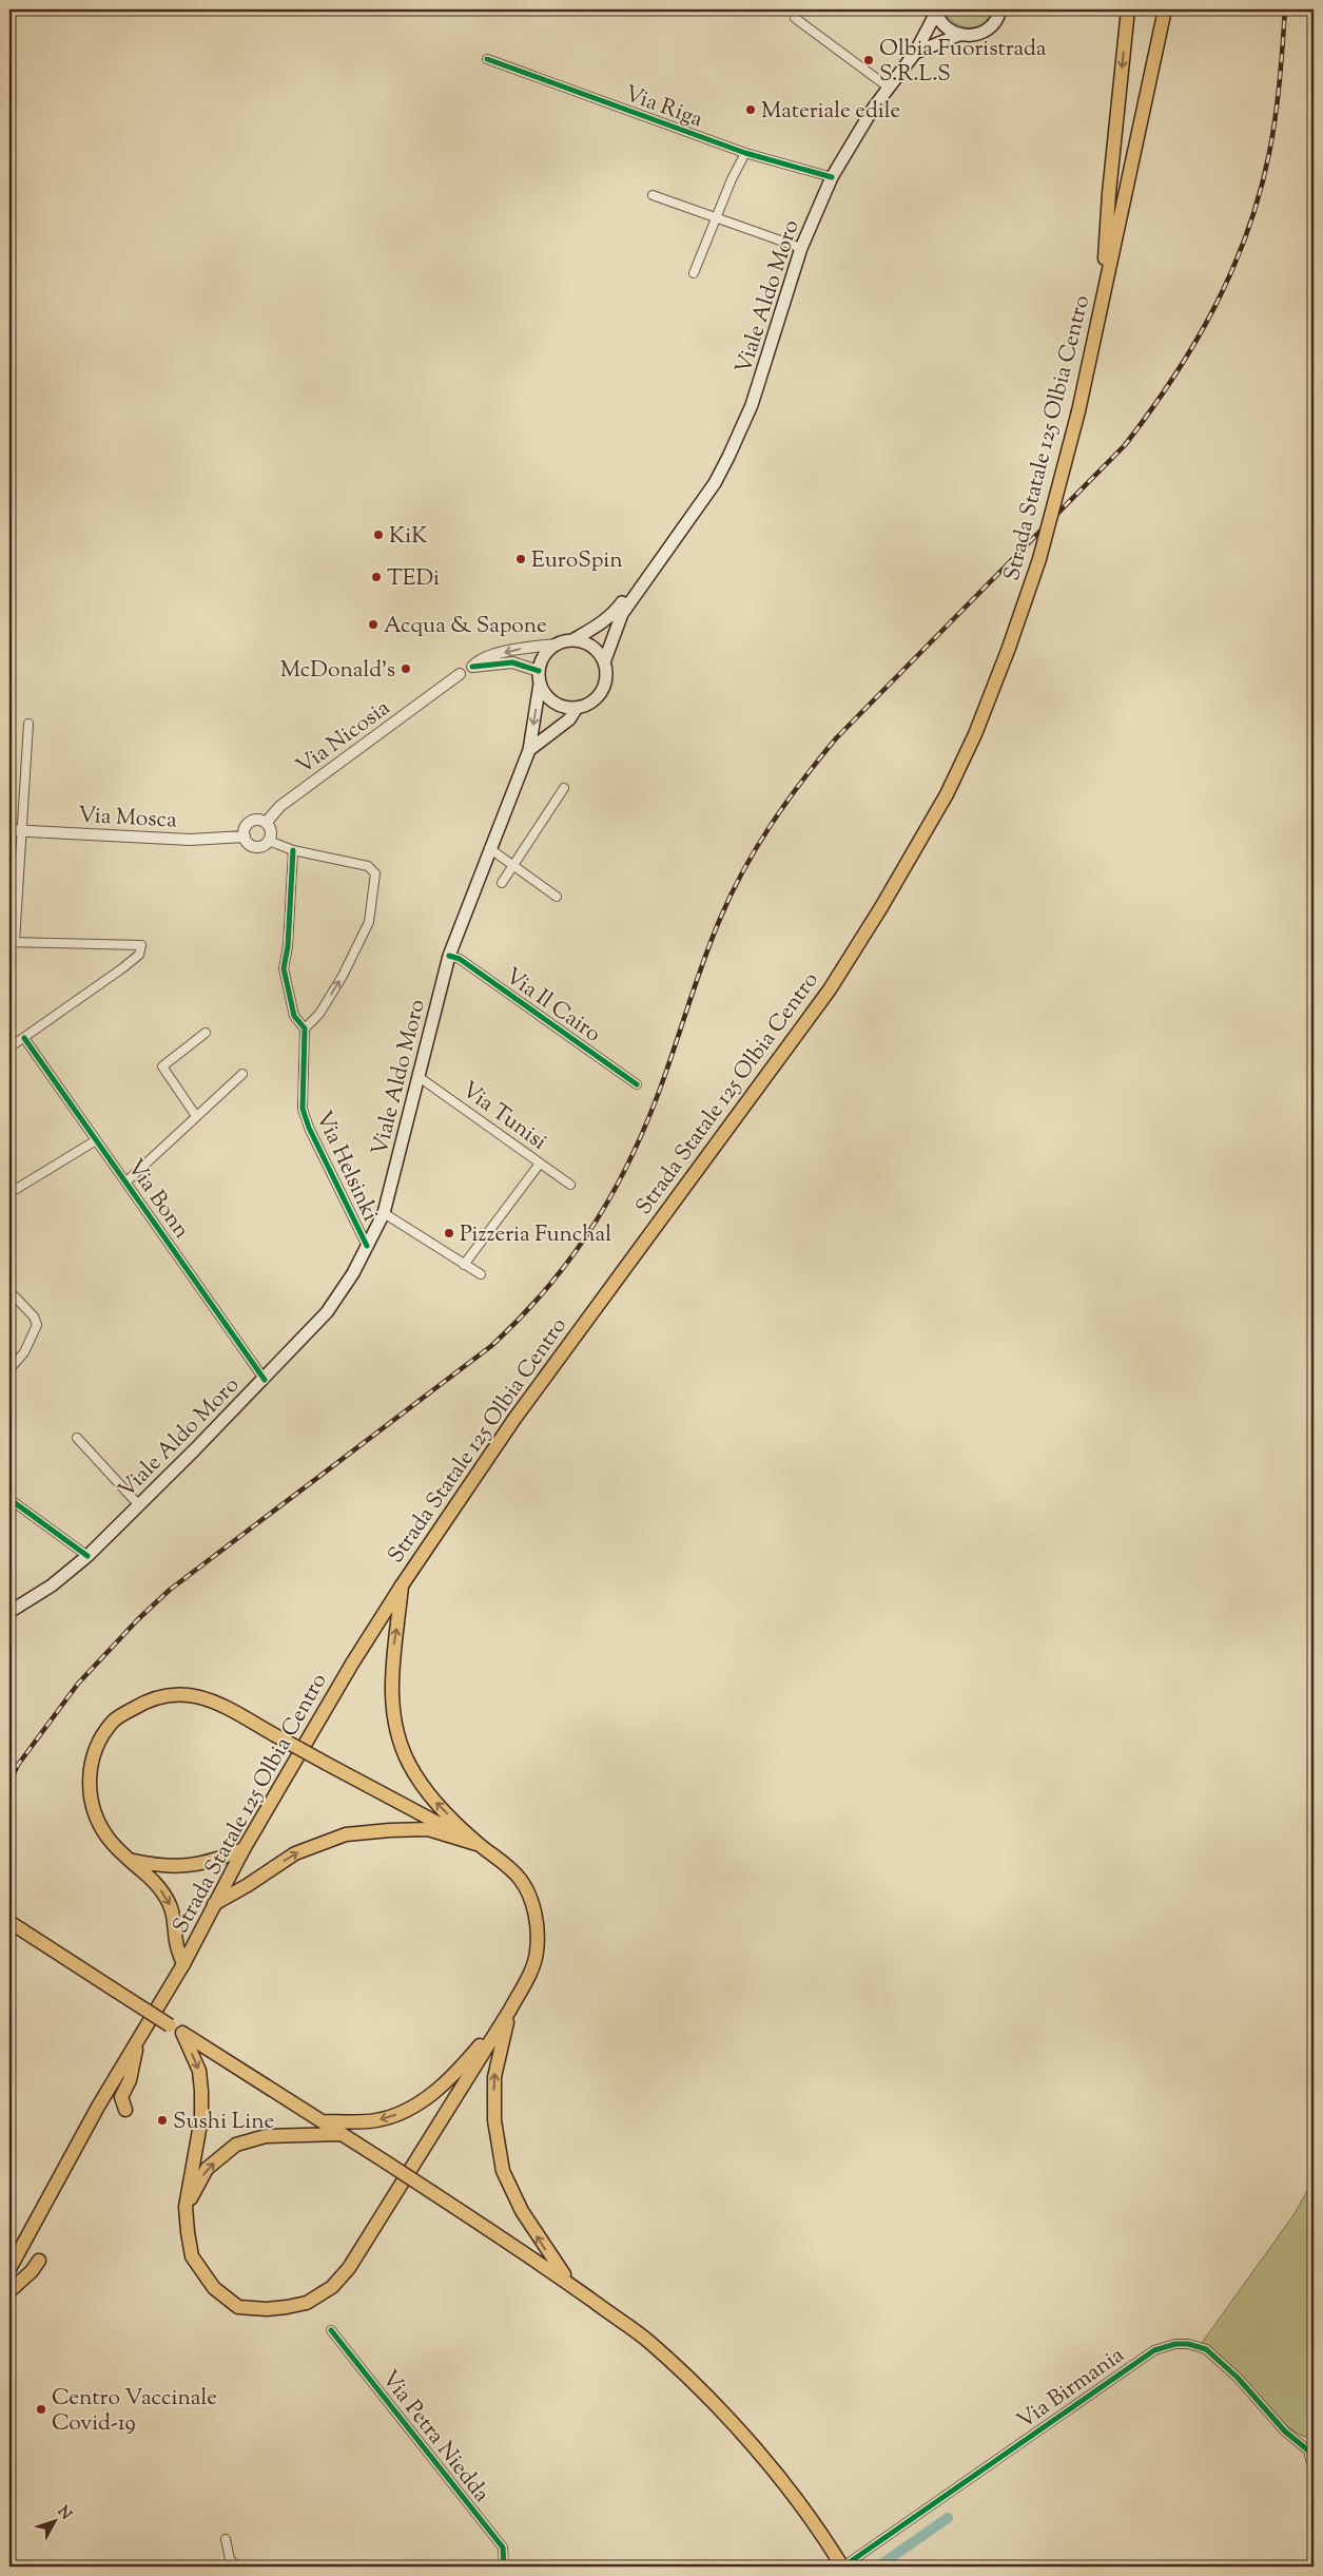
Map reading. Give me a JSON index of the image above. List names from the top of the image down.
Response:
{
  "streets": {
    "main road": ["Viale Aldo Moro", "Strada Statale 125 Olbia Centro"],
    "street": [
      "Via Riga",
      "Via Nicosia",
      "Via Mosca",
      "Via Il Cairo",
      "Via Tunisi",
      "Via Helsinki",
      "Via Bonn",
      "Via Birmania",
      "Via Petra Niedda"
    ]
  },
  "crossings": [
    ["Via Riga", "Viale Aldo Moro"],
    ["Viale Aldo Moro", "Via Nicosia"],
    ["Viale Aldo Moro", "Via Il Cairo"],
    ["Viale Aldo Moro", "Via Tunisi"],
    ["Viale Aldo Moro", "Via Helsinki"],
    ["Viale Aldo Moro", "Via Bonn"],
    ["Via Nicosia", "Via Mosca"]
  ],
  "places": [
    "Olbia Fuoristrada S.R.L.S",
    "Materiale edile",
    "KiK",
    "EuroSpin",
    "TEDi",
    "Acqua & Sapone",
    "McDonald's",
    "Pizzeria Funchal",
    "Sushi Line",
    "Centro Vaccinale Covid-19"
  ],
  "north": "top right"
}
